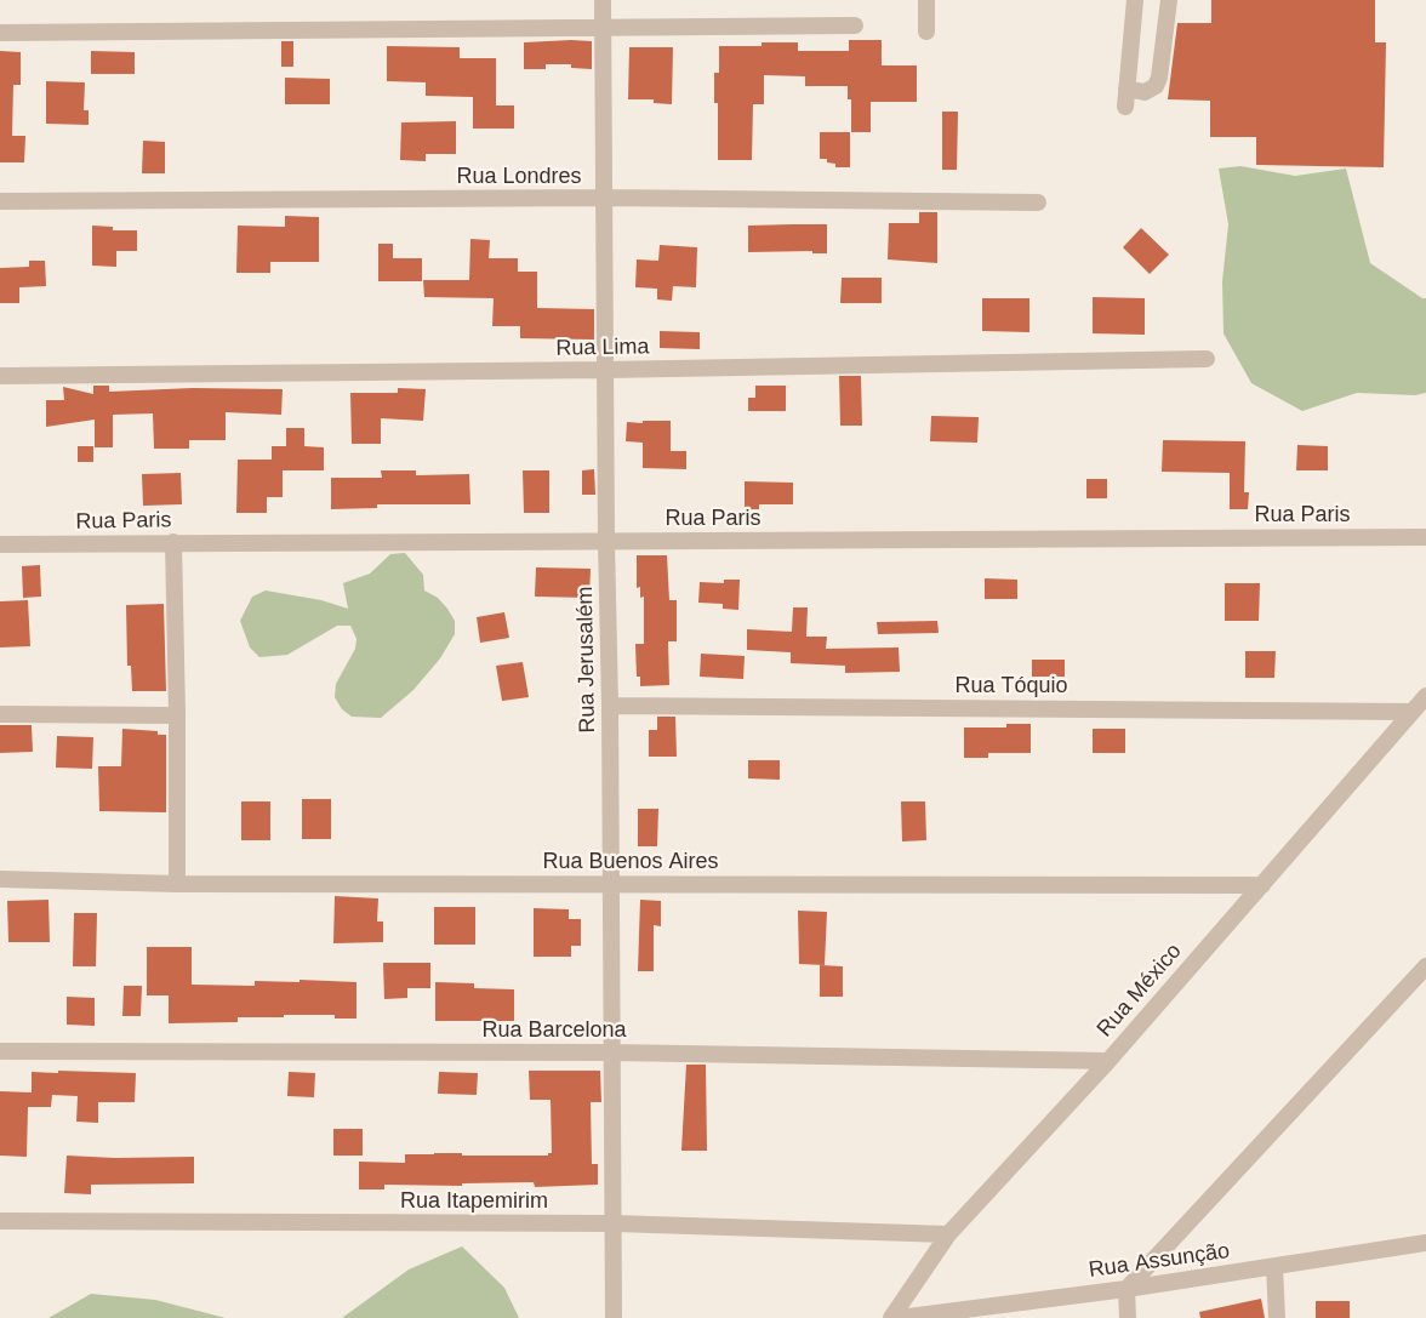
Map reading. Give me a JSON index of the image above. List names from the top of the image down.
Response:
{
  "streets": {
    "street": [
      "Rua Londres",
      "Rua Lima",
      "Rua Paris",
      "Rua Jerusalém",
      "Rua Tóquio",
      "Rua Buenos Aires",
      "Rua México",
      "Rua Barcelona",
      "Rua Itapemirim",
      "Rua Assunção"
    ]
  },
  "crossings": [
    ["Rua Londres", "Rua Jerusalém"],
    ["Rua Lima", "Rua Jerusalém"],
    ["Rua Paris", "Rua Jerusalém"],
    ["Rua Jerusalém", "Rua Tóquio"],
    ["Rua Jerusalém", "Rua Buenos Aires"],
    ["Rua Jerusalém", "Rua Barcelona"],
    ["Rua Jerusalém", "Rua Itapemirim"],
    ["Rua Tóquio", "Rua México"],
    ["Rua Buenos Aires", "Rua México"],
    ["Rua México", "Rua Barcelona"],
    ["Rua México", "Rua Itapemirim"]
  ]
}
